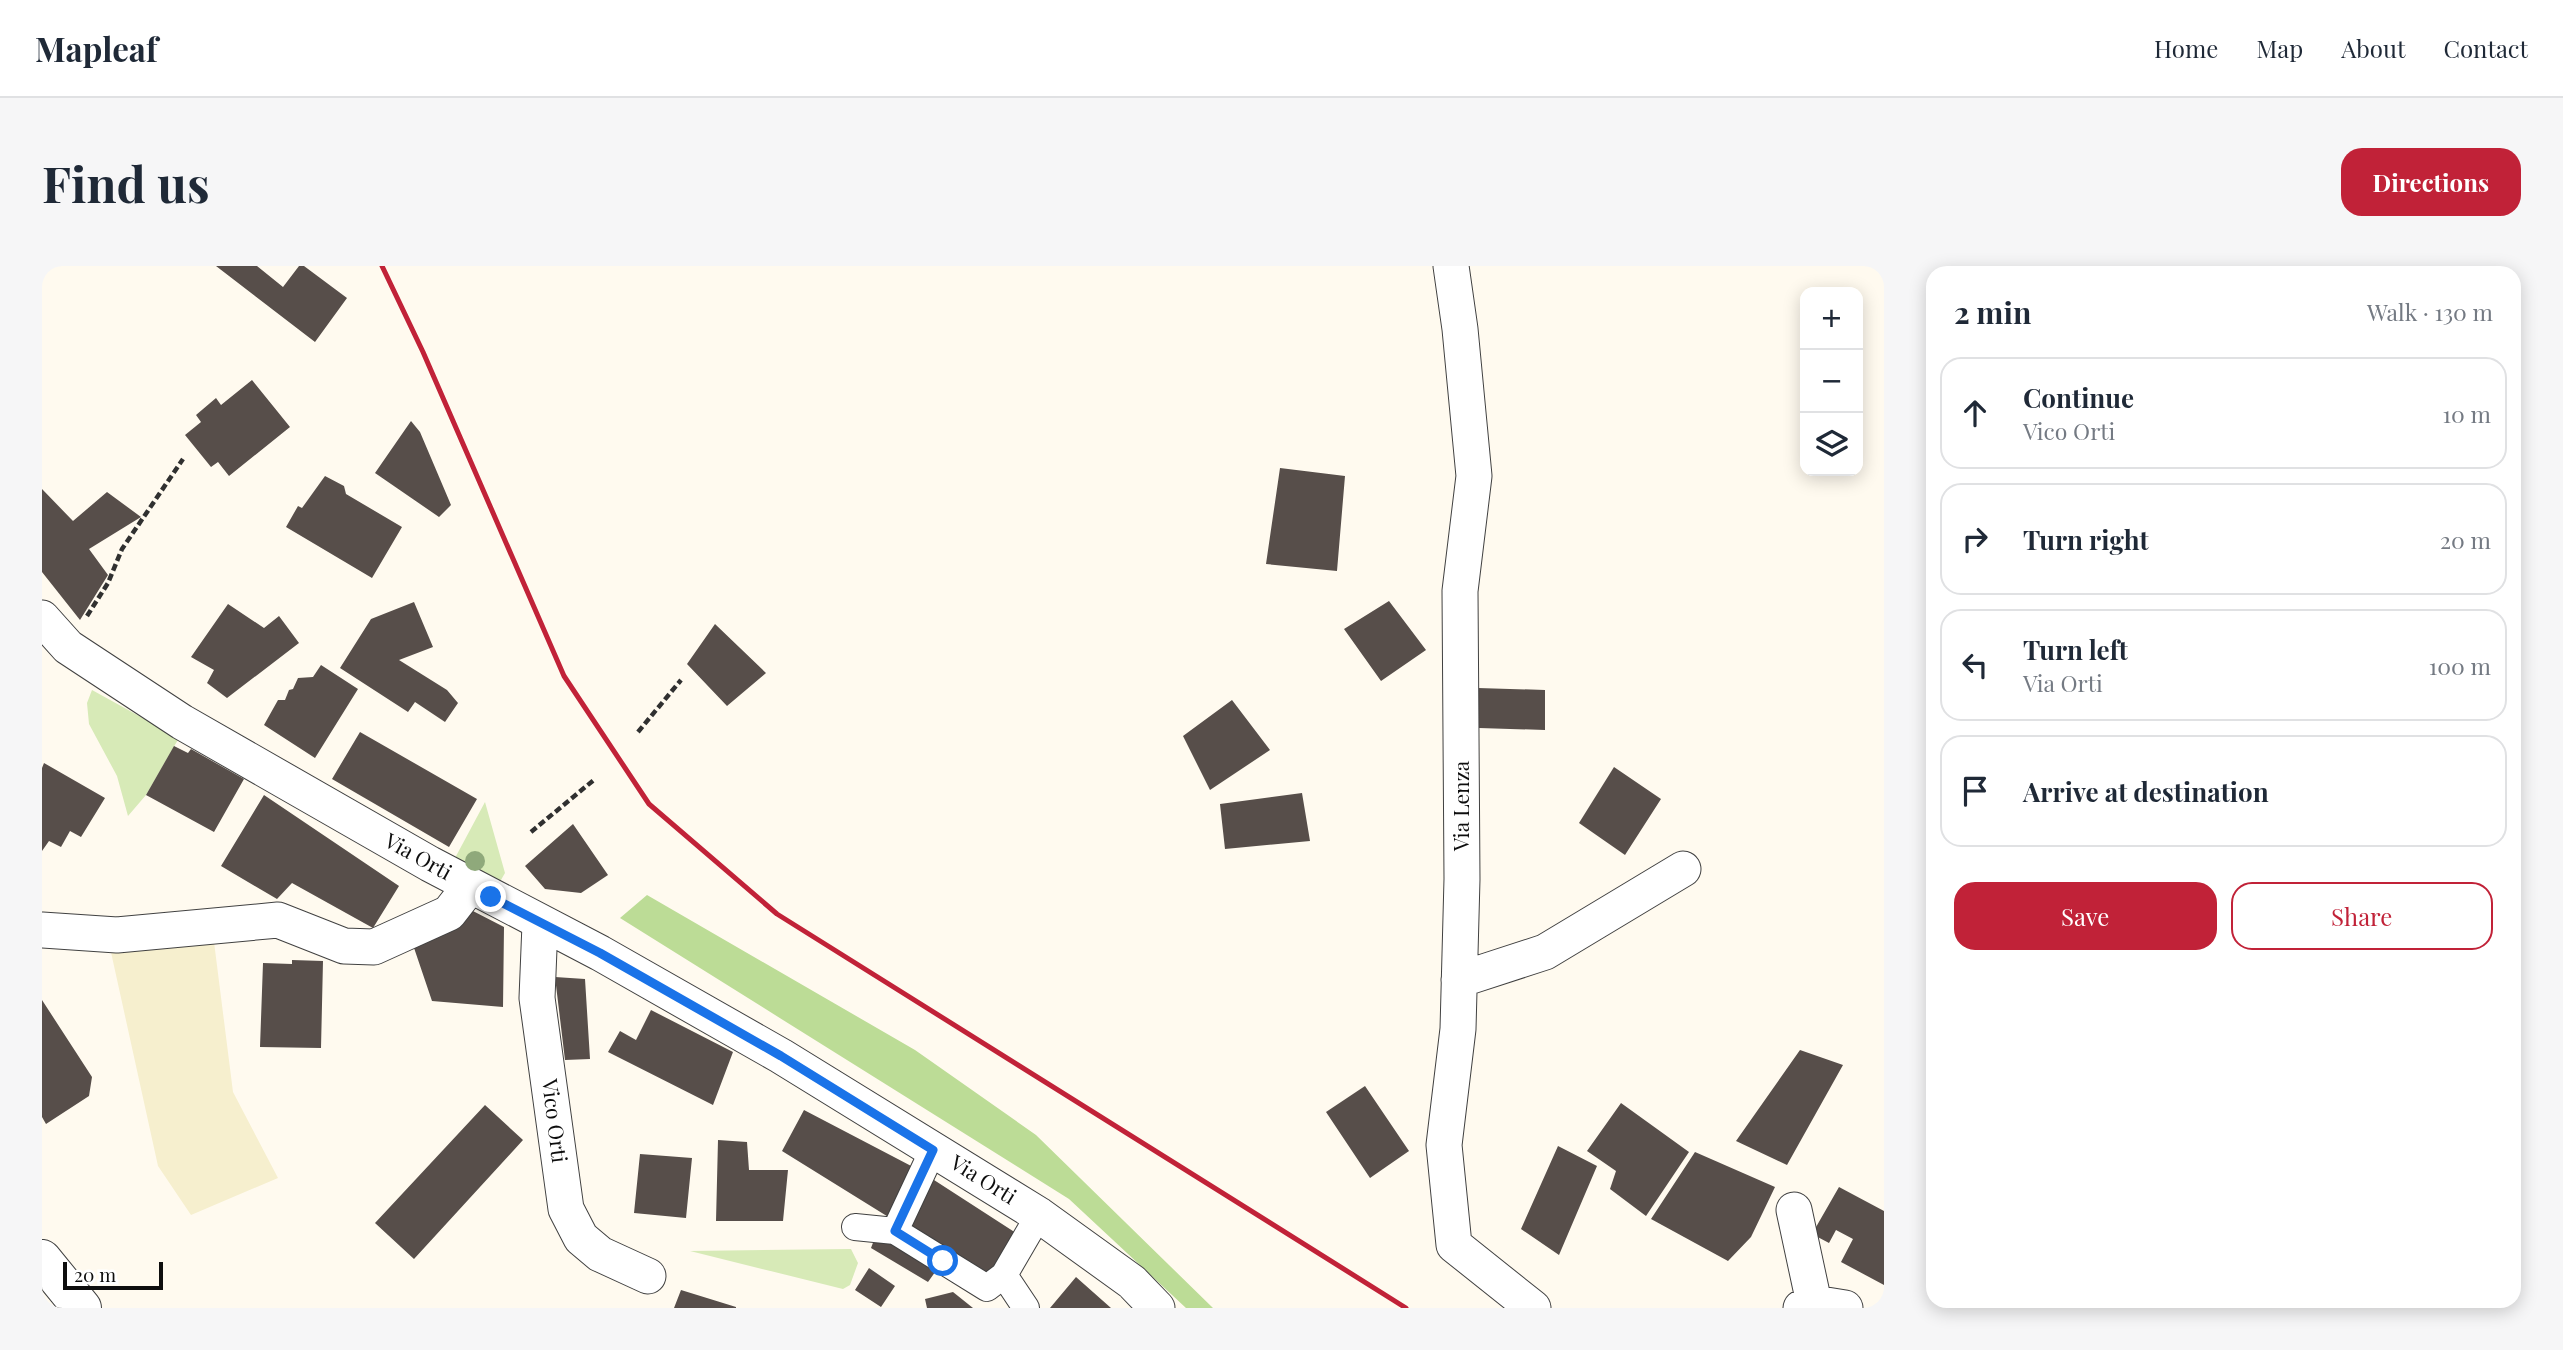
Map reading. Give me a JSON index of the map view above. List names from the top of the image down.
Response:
{
  "streets": {
    "street": ["Via Lenza", "Via Orti", "Vico Orti"]
  },
  "crossings": [
    ["Via Orti", "Vico Orti"]
  ],
  "scale_bar": "20 m",
  "page": {
    "header": "Mapleaf",
    "nav": [
      "Home",
      "Map",
      "About",
      "Contact"
    ],
    "buttons": [
      "Directions",
      ["Save", "Share"]
    ],
    "title": "Find us",
    "heading": ["2 min", "Walk · 130 m"],
    "map_buttons": ["+", "−"],
    "list": [
      ["Continue", "Vico Orti", "10 m"],
      ["Turn right", "20 m"],
      ["Turn left", "Via Orti", "100 m"],
      "Arrive at destination"
    ],
    "scale": "20 m"
  }
}
